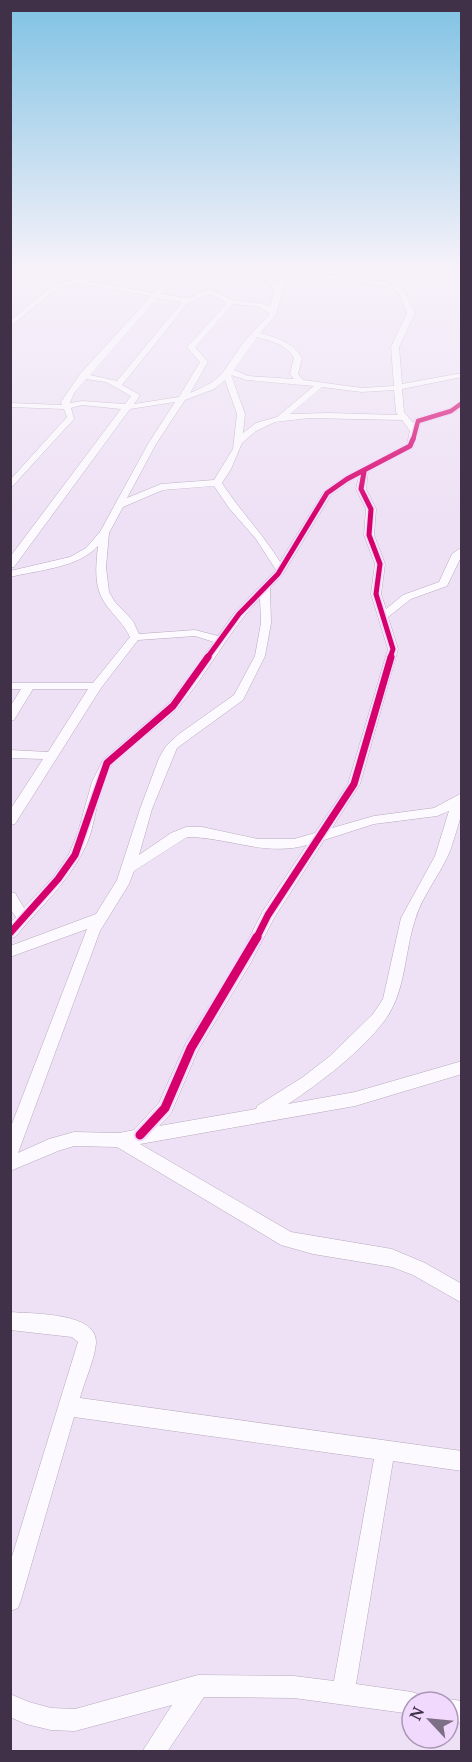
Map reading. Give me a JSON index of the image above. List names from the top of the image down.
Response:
{
  "north": "top left"
}
